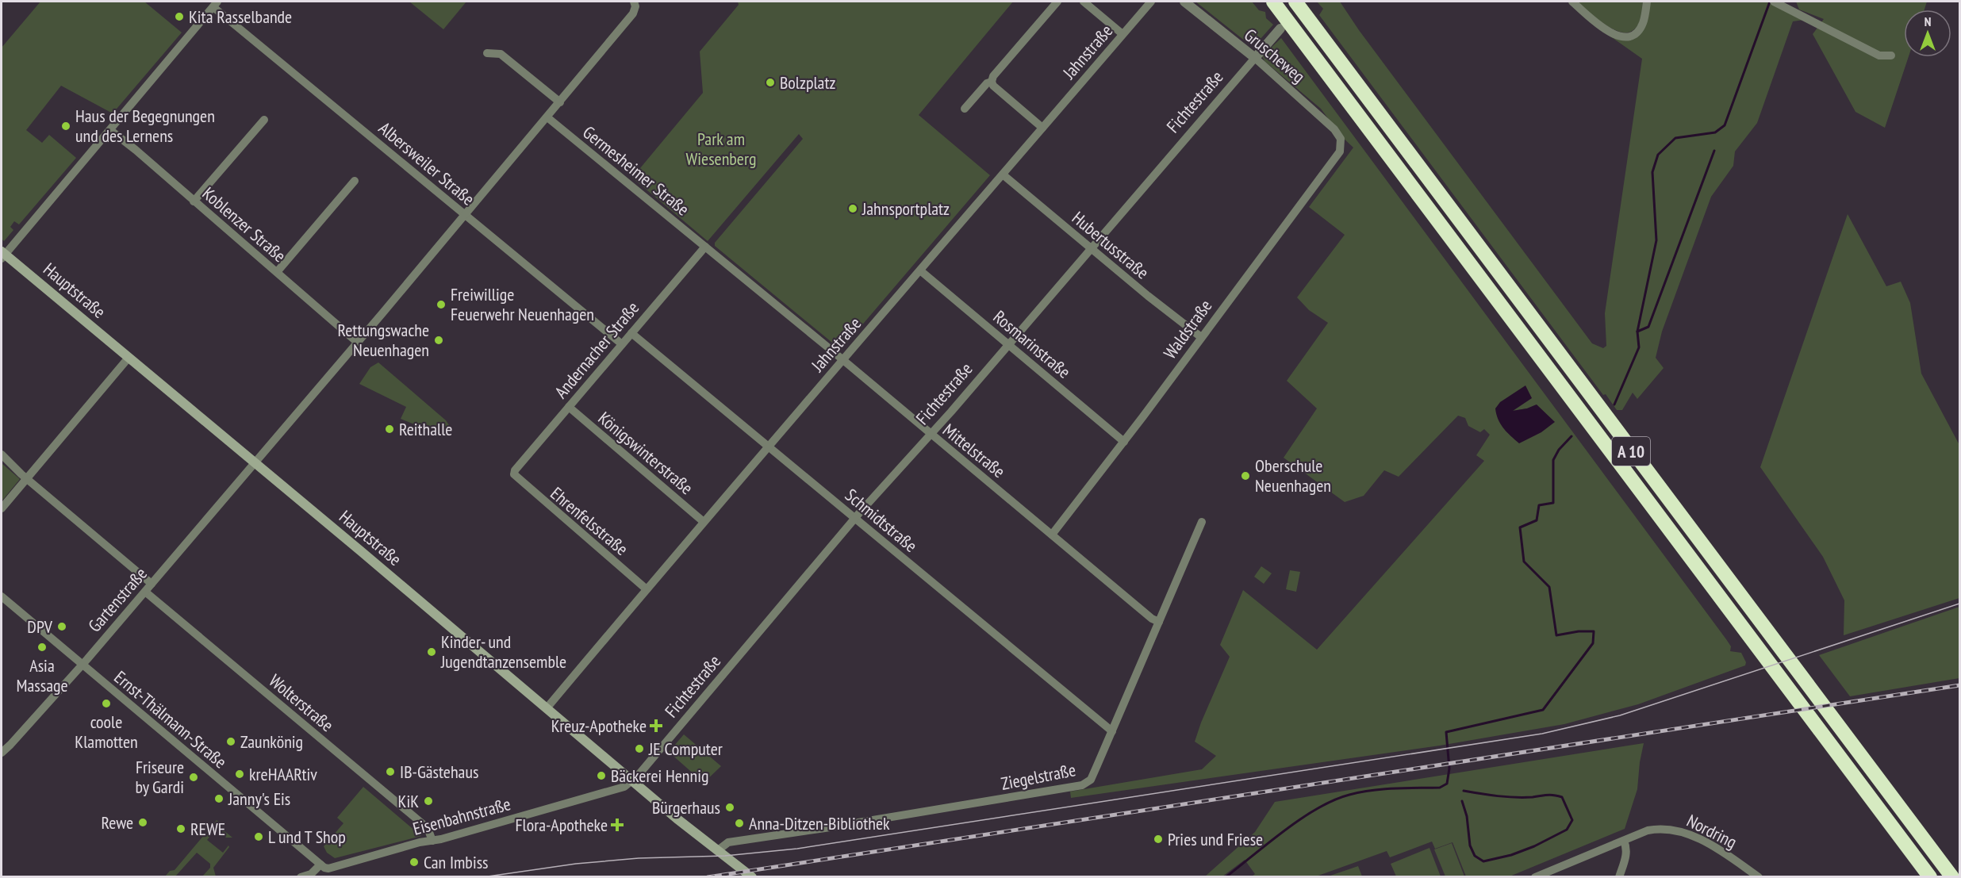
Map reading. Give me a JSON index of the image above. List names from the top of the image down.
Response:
{
  "streets": {
    "highway": ["A 10"],
    "main road": ["Hauptstraße"],
    "street": [
      "Jahnstraße",
      "Gruscheweg",
      "Fichtestraße",
      "Albersweiler Straße",
      "Germesheimer Straße",
      "Koblenzer Straße",
      "Hubertusstraße",
      "Waldstraße",
      "Rosmarinstraße",
      "Andernacher Straße",
      "Mittelstraße",
      "Königswinterstraße",
      "Schmidtstraße",
      "Ehrenfelsstraße",
      "Gartenstraße",
      "Wolterstraße",
      "Ernst-Thälmann-Straße",
      "Ziegelstraße",
      "Eisenbahnstraße",
      "Nordring"
    ]
  },
  "crossings": [
    ["Jahnstraße", "Hubertusstraße"],
    ["Jahnstraße", "Hauptstraße"],
    ["Jahnstraße", "Rosmarinstraße"],
    ["Jahnstraße", "Mittelstraße"],
    ["Jahnstraße", "Königswinterstraße"],
    ["Jahnstraße", "Schmidtstraße"],
    ["Jahnstraße", "Ehrenfelsstraße"],
    ["Gruscheweg", "Fichtestraße"],
    ["Gruscheweg", "Waldstraße"],
    ["Fichtestraße", "Hubertusstraße"],
    ["Fichtestraße", "Hauptstraße"],
    ["Fichtestraße", "Rosmarinstraße"],
    ["Fichtestraße", "Mittelstraße"],
    ["Fichtestraße", "Schmidtstraße"],
    ["Fichtestraße", "Eisenbahnstraße"],
    ["Albersweiler Straße", "Andernacher Straße"],
    ["Albersweiler Straße", "Gartenstraße"],
    ["Germesheimer Straße", "Andernacher Straße"],
    ["Germesheimer Straße", "Mittelstraße"],
    ["Germesheimer Straße", "Gartenstraße"],
    ["Koblenzer Straße", "Gartenstraße"],
    ["Hubertusstraße", "Waldstraße"],
    ["Hauptstraße", "Gartenstraße"],
    ["Hauptstraße", "Ziegelstraße"],
    ["Hauptstraße", "Eisenbahnstraße"],
    ["Waldstraße", "Rosmarinstraße"],
    ["Waldstraße", "Mittelstraße"],
    ["Andernacher Straße", "Mittelstraße"],
    ["Andernacher Straße", "Königswinterstraße"],
    ["Andernacher Straße", "Schmidtstraße"],
    ["Andernacher Straße", "Ehrenfelsstraße"],
    ["Mittelstraße", "Ziegelstraße"],
    ["Schmidtstraße", "Ziegelstraße"],
    ["Gartenstraße", "Wolterstraße"],
    ["Gartenstraße", "Ernst-Thälmann-Straße"],
    ["Wolterstraße", "Eisenbahnstraße"],
    ["Ernst-Thälmann-Straße", "Eisenbahnstraße"]
  ],
  "parks": ["Park am Wiesenberg"],
  "places": {
    "other": [
      "Kita Rasselbande",
      "Bolzplatz",
      "Haus der Begegnungen und des Lernens",
      "Jahnsportplatz",
      "Freiwillige Feuerwehr Neuenhagen",
      "Rettungswache Neuenhagen",
      "Reithalle",
      "Oberschule Neuenhagen",
      "DPV",
      "Asia Massage",
      "Kinder- und Jugendtanzensemble",
      "coole Klamotten",
      "Zaunkönig",
      "JE Computer",
      "IB-Gästehaus",
      "kreHAARtiv",
      "Bäckerei Hennig",
      "Friseure by Gardi",
      "Janny's Eis",
      "KiK",
      "Bürgerhaus",
      "Rewe",
      "Anna-Ditzen-Bibliothek",
      "REWE",
      "L und T Shop",
      "Pries und Friese",
      "Can Imbiss"
    ],
    "health": ["Kreuz-Apotheke", "Flora-Apotheke"]
  },
  "north": "top"
}
